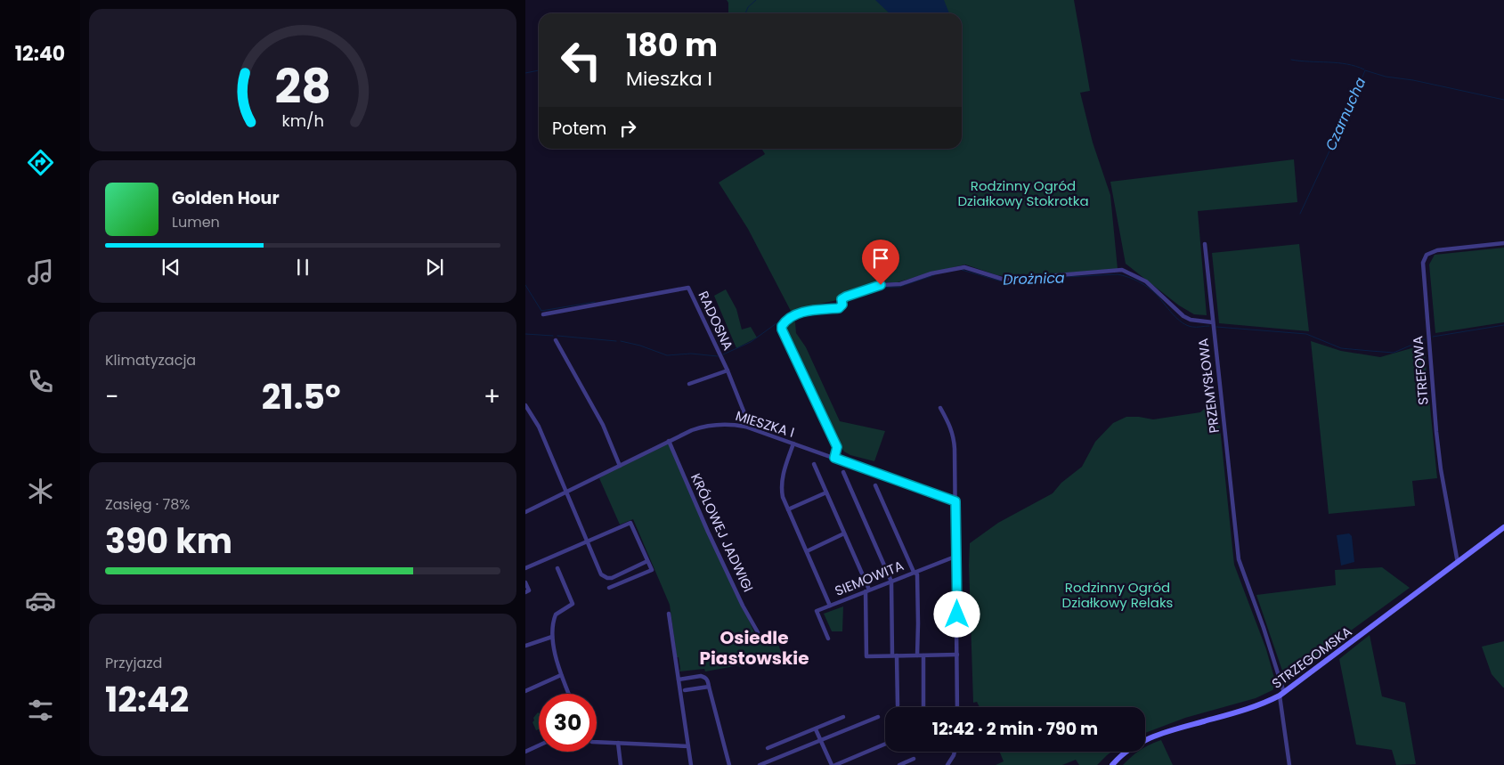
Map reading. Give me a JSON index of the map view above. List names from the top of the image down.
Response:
{
  "streets": {
    "main road": ["STRZEGOMSKA"],
    "street": [
      "RADOSNA",
      "STREFOWA",
      "PRZEMYSŁOWA",
      "MIESZKA I",
      "KRÓLOWEJ JADWIGI",
      "SIEMOWITA"
    ]
  },
  "crossings": [
    ["RADOSNA", "MIESZKA I"],
    ["STREFOWA", "STRZEGOMSKA"],
    ["PRZEMYSŁOWA", "MIESZKA I"],
    ["PRZEMYSŁOWA", "STRZEGOMSKA"],
    ["MIESZKA I", "KRÓLOWEJ JADWIGI"]
  ],
  "districts": ["Osiedle Piastowskie"],
  "water": ["Czarnucha", "Drożnica"],
  "parks": ["Rodzinny Ogród Działkowy Stokrotka", "Rodzinny Ogród Działkowy Relaks"],
  "page": {
    "tabs": "12:40",
    "turn": ["180 m", "Mieszka I"],
    "then": "Potem",
    "song": ["Golden Hour", "Lumen"],
    "tile": [
      "Klimatyzacja",
      ["Zasięg · 78%", "390 km"],
      ["Przyjazd", "12:42"]
    ],
    "heat": ["−", "21.5°", "+"],
    "limit": "30",
    "trip": "12:42 · 2 min · 790 m",
    "gauge": ["28", "km/h"]
  }
}
